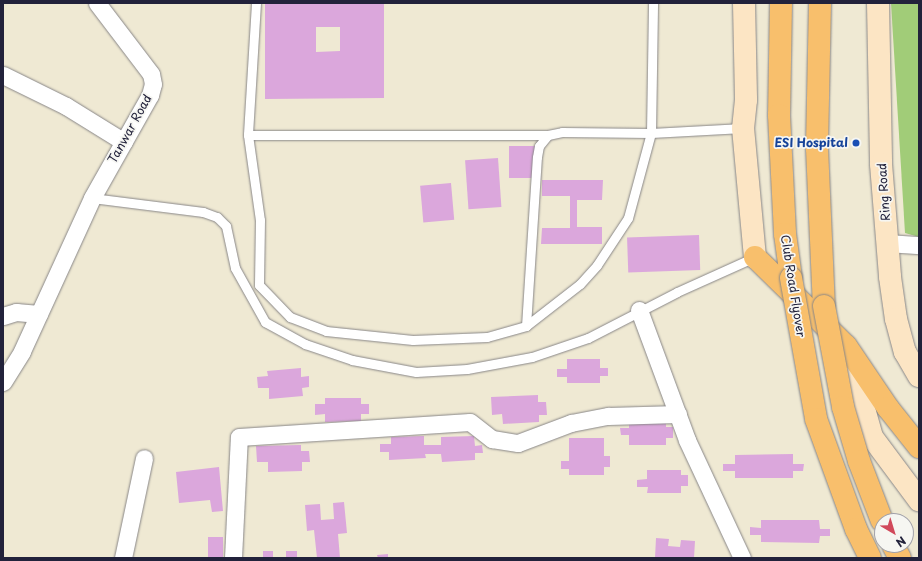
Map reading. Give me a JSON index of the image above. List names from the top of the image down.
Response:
{
  "streets": {
    "main road": ["Ring Road", "Club Road Flyover"],
    "street": ["Tanwar Road"]
  },
  "places": ["ESI Hospital"],
  "north": "bottom right"
}
